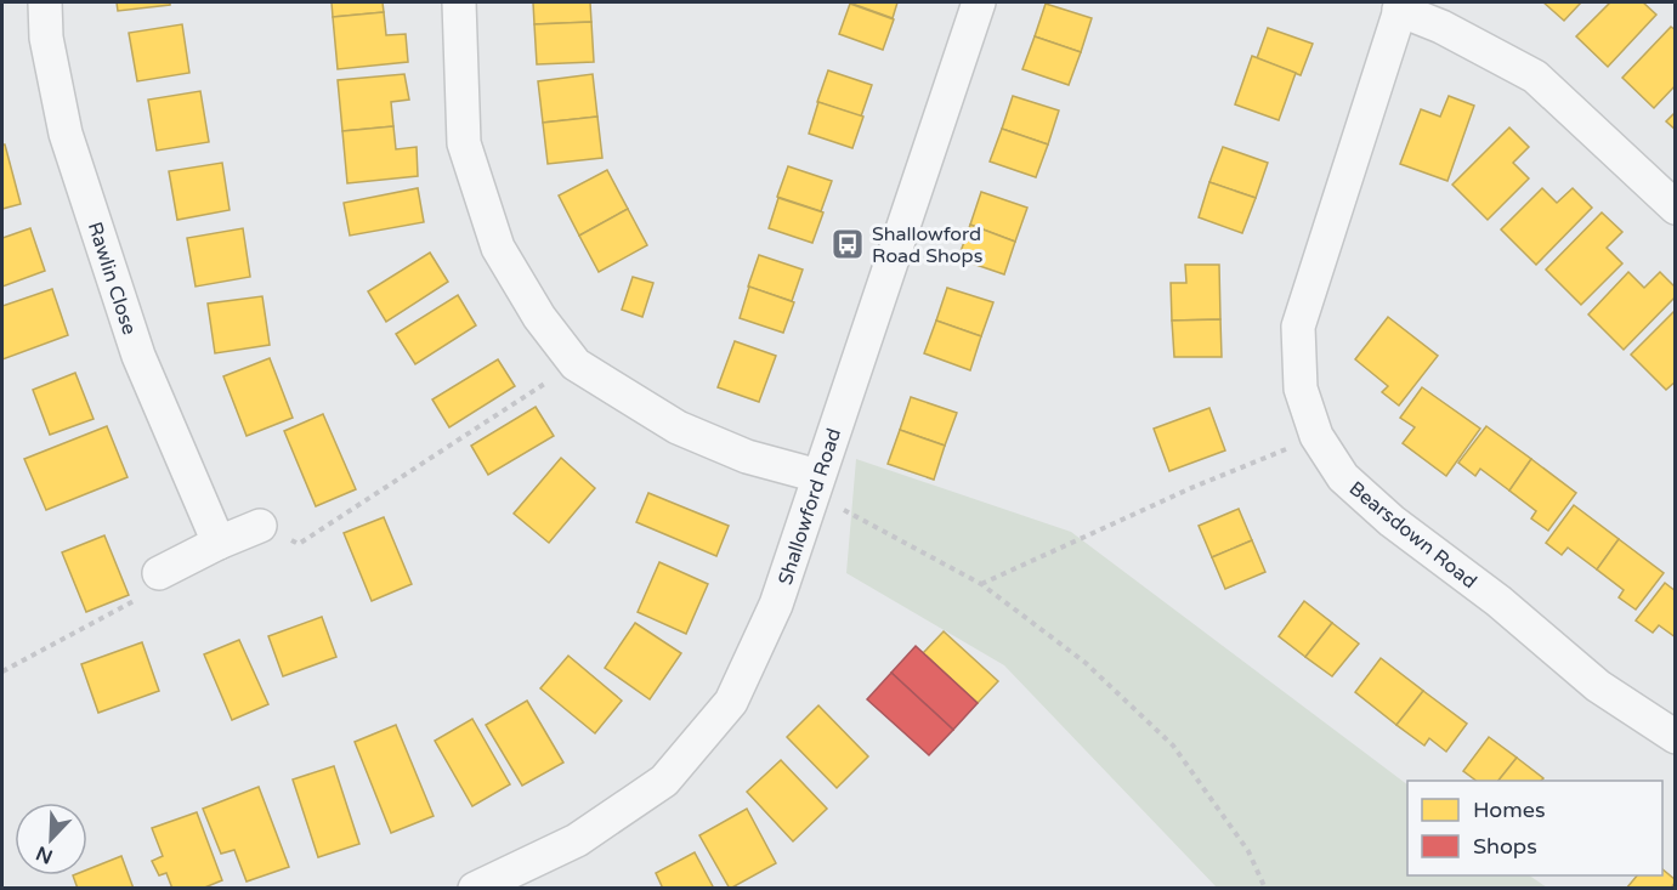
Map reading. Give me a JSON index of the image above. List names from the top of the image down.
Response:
{
  "streets": {
    "street": ["Rawlin Close", "Shallowford Road", "Bearsdown Road"]
  },
  "places": {
    "bus stop": ["Shallowford Road Shops"]
  },
  "legend": ["Homes", "Shops"],
  "north": "bottom left"
}
